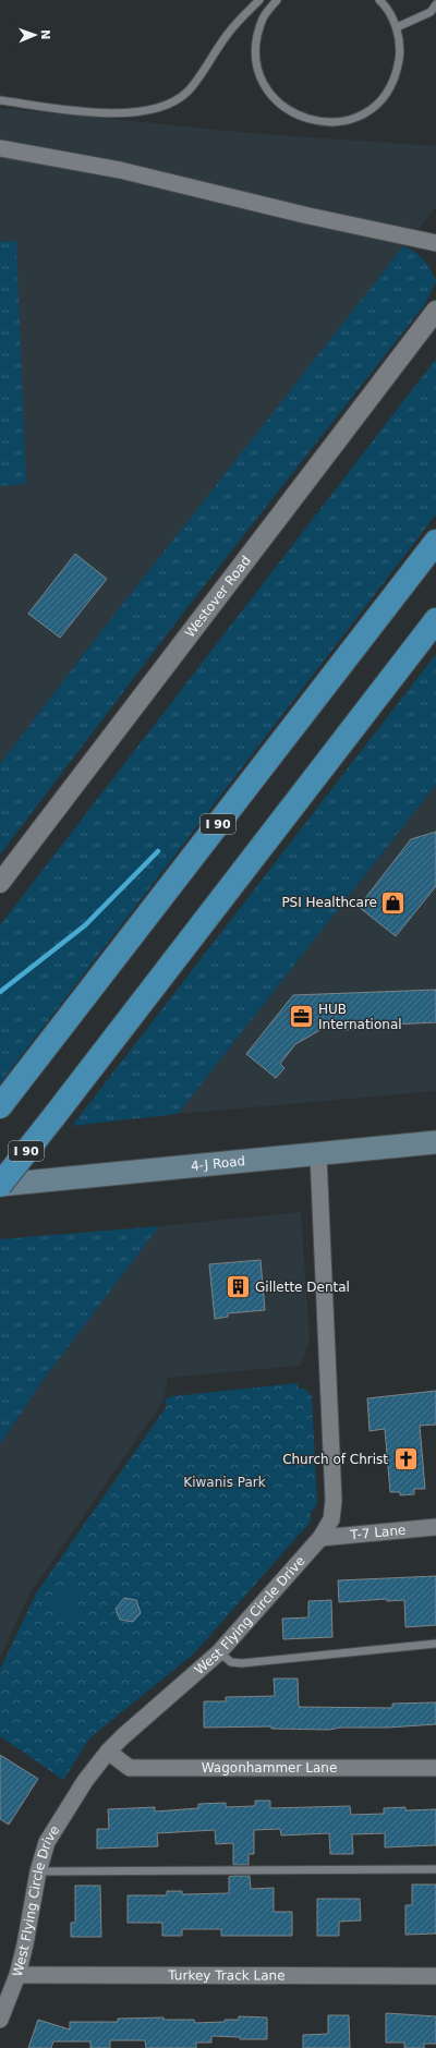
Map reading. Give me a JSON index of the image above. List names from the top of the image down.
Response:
{
  "streets": {
    "highway": ["I 90"],
    "main road": ["4-J Road"],
    "street": [
      "Westover Road",
      "T-7 Lane",
      "West Flying Circle Drive",
      "Wagonhammer Lane",
      "Turkey Track Lane"
    ]
  },
  "crossings": [
    ["I 90", "4-J Road"],
    ["4-J Road", "West Flying Circle Drive"],
    ["T-7 Lane", "West Flying Circle Drive"],
    ["West Flying Circle Drive", "Wagonhammer Lane"],
    ["West Flying Circle Drive", "Turkey Track Lane"]
  ],
  "parks": ["Kiwanis Park"],
  "places": {
    "shop": ["PSI Healthcare"],
    "office": ["HUB International"],
    "building": ["Gillette Dental"],
    "church": ["Church of Christ"]
  },
  "north": "right"
}
